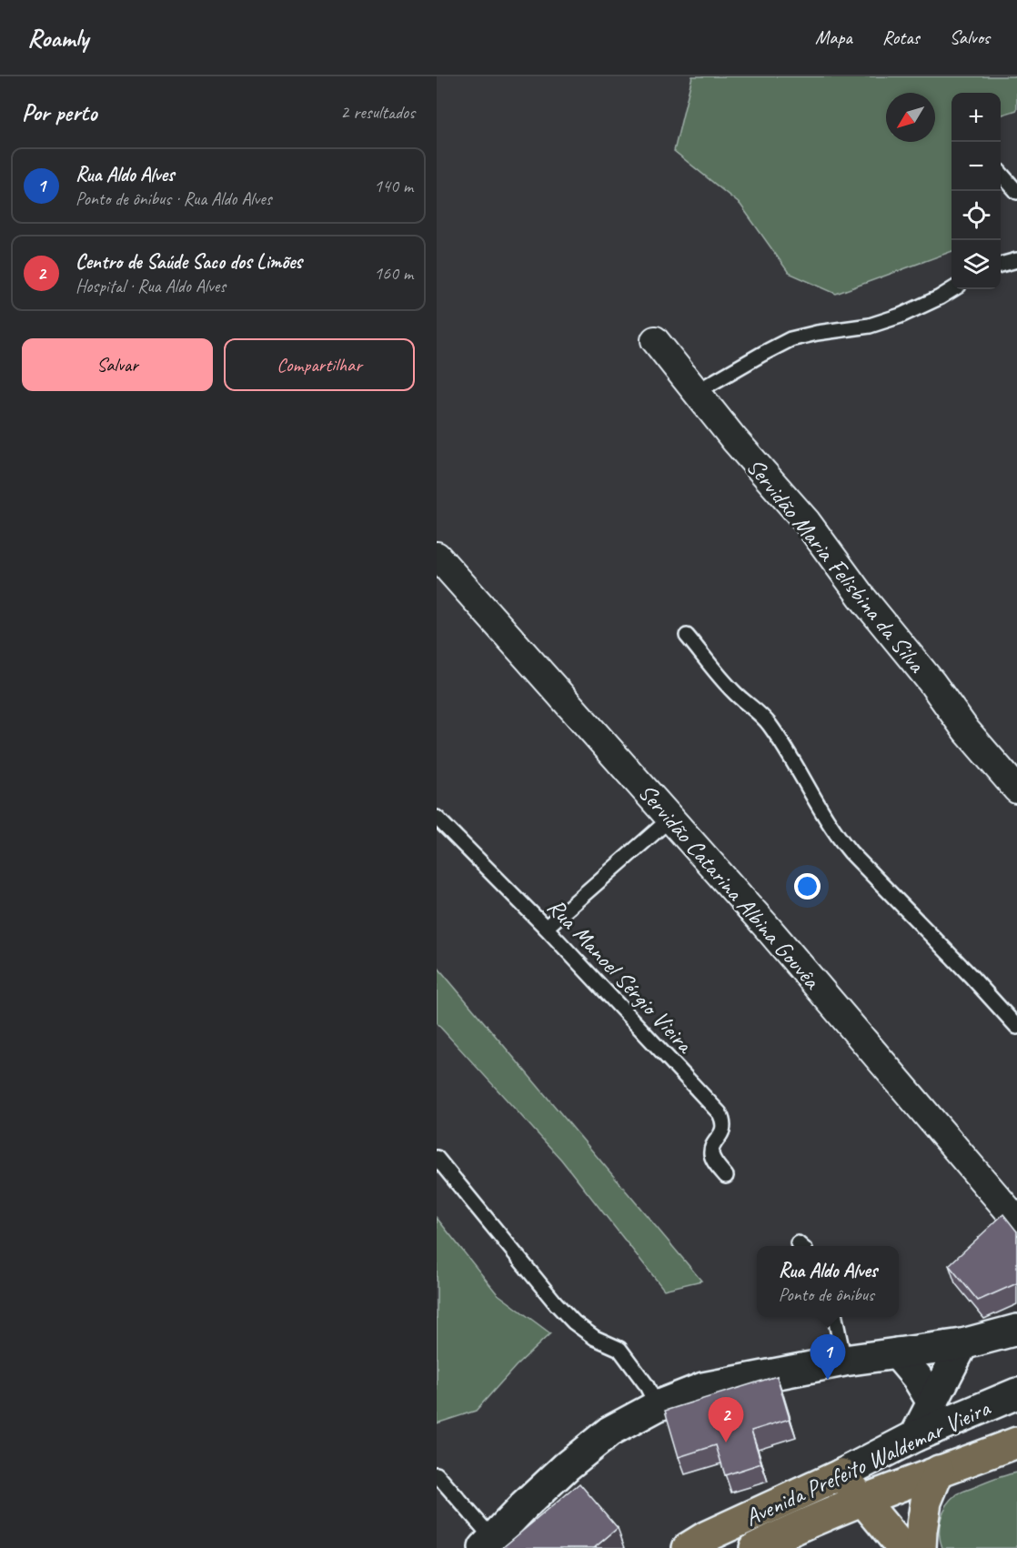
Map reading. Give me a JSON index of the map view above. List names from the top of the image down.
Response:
{
  "streets": {
    "main road": ["Avenida Prefeito Waldemar Vieira"],
    "street": ["Servidão Maria Felisbina da Silva", "Servidão Catarina Albina Gouvêa"],
    "lane": ["Rua Manoel Sérgio Vieira"]
  },
  "north": "bottom left",
  "page": {
    "header": "Roamly",
    "nav": ["Mapa", "Rotas", "Salvos"],
    "heading": ["Por perto", "2 resultados"],
    "map_buttons": ["+", "−"],
    "list": [
      {
        "mark": "1",
        "name": "Rua Aldo Alves",
        "note": "Ponto de ônibus · Rua Aldo Alves",
        "value": "140 m"
      },
      {
        "mark": "2",
        "name": "Centro de Saúde Saco dos Limões",
        "note": "Hospital · Rua Aldo Alves",
        "value": "160 m"
      }
    ],
    "buttons": ["Salvar", "Compartilhar"],
    "popup": ["Rua Aldo Alves", "Ponto de ônibus"],
    "pins": ["1", "2"]
  }
}
